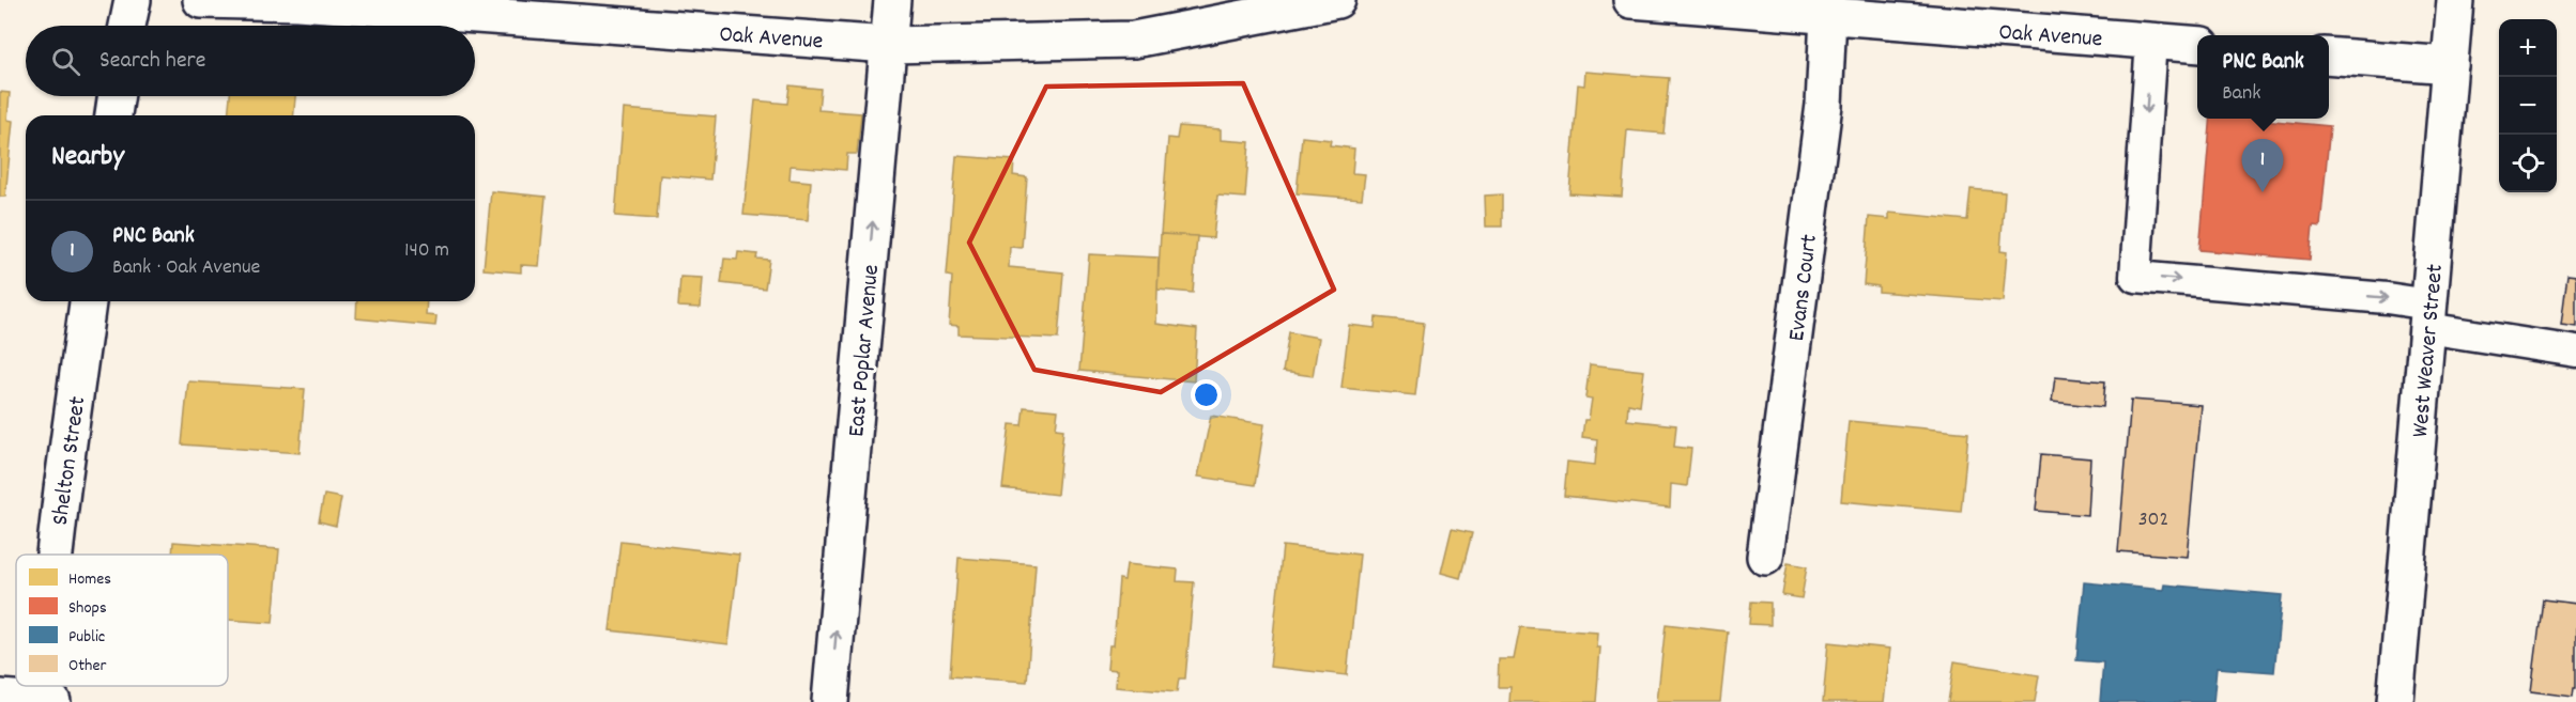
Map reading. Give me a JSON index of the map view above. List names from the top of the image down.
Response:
{
  "streets": {
    "street": [
      "Oak Avenue",
      "Evans Court",
      "East Poplar Avenue",
      "West Weaver Street",
      "Shelton Street"
    ]
  },
  "crossings": [
    ["Oak Avenue", "Evans Court"],
    ["Oak Avenue", "East Poplar Avenue"]
  ],
  "one_way": ["East Poplar Avenue"],
  "house_numbers": ["302"],
  "legend": [
    "Homes",
    "Shops",
    "Public",
    "Other"
  ],
  "page": {
    "map_buttons": ["+", "−"],
    "search": "Search here",
    "popup": ["PNC Bank", "Bank"],
    "heading": "Nearby",
    "pins": "1",
    "list": [
      {
        "mark": "1",
        "name": "PNC Bank",
        "note": "Bank · Oak Avenue",
        "value": "140 m"
      }
    ]
  }
}
